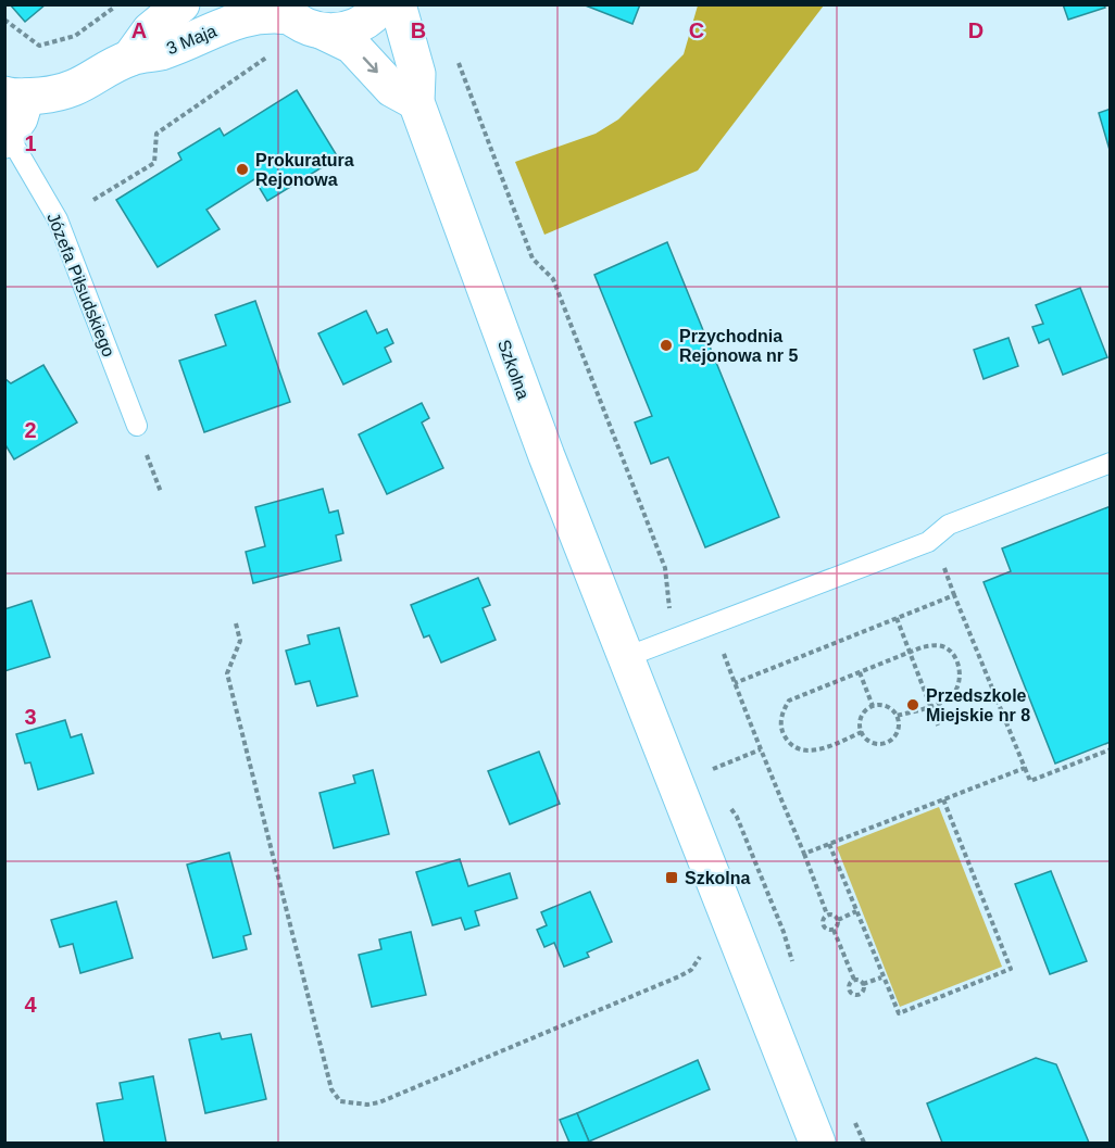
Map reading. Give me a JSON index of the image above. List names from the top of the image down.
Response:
{
  "streets": {
    "street": ["3 Maja", "Józefa Piłsudskiego", "Szkolna"]
  },
  "crossings": [
    ["3 Maja", "Józefa Piłsudskiego"]
  ],
  "places": {
    "other": ["Prokuratura Rejonowa", "Przychodnia Rejonowa nr 5", "Przedszkole Miejskie nr 8"],
    "transit": ["Szkolna"]
  },
  "grid": {
    "columns": [
      "A",
      "B",
      "C",
      "D"
    ],
    "rows": [
      "1",
      "2",
      "3",
      "4"
    ]
  }
}
